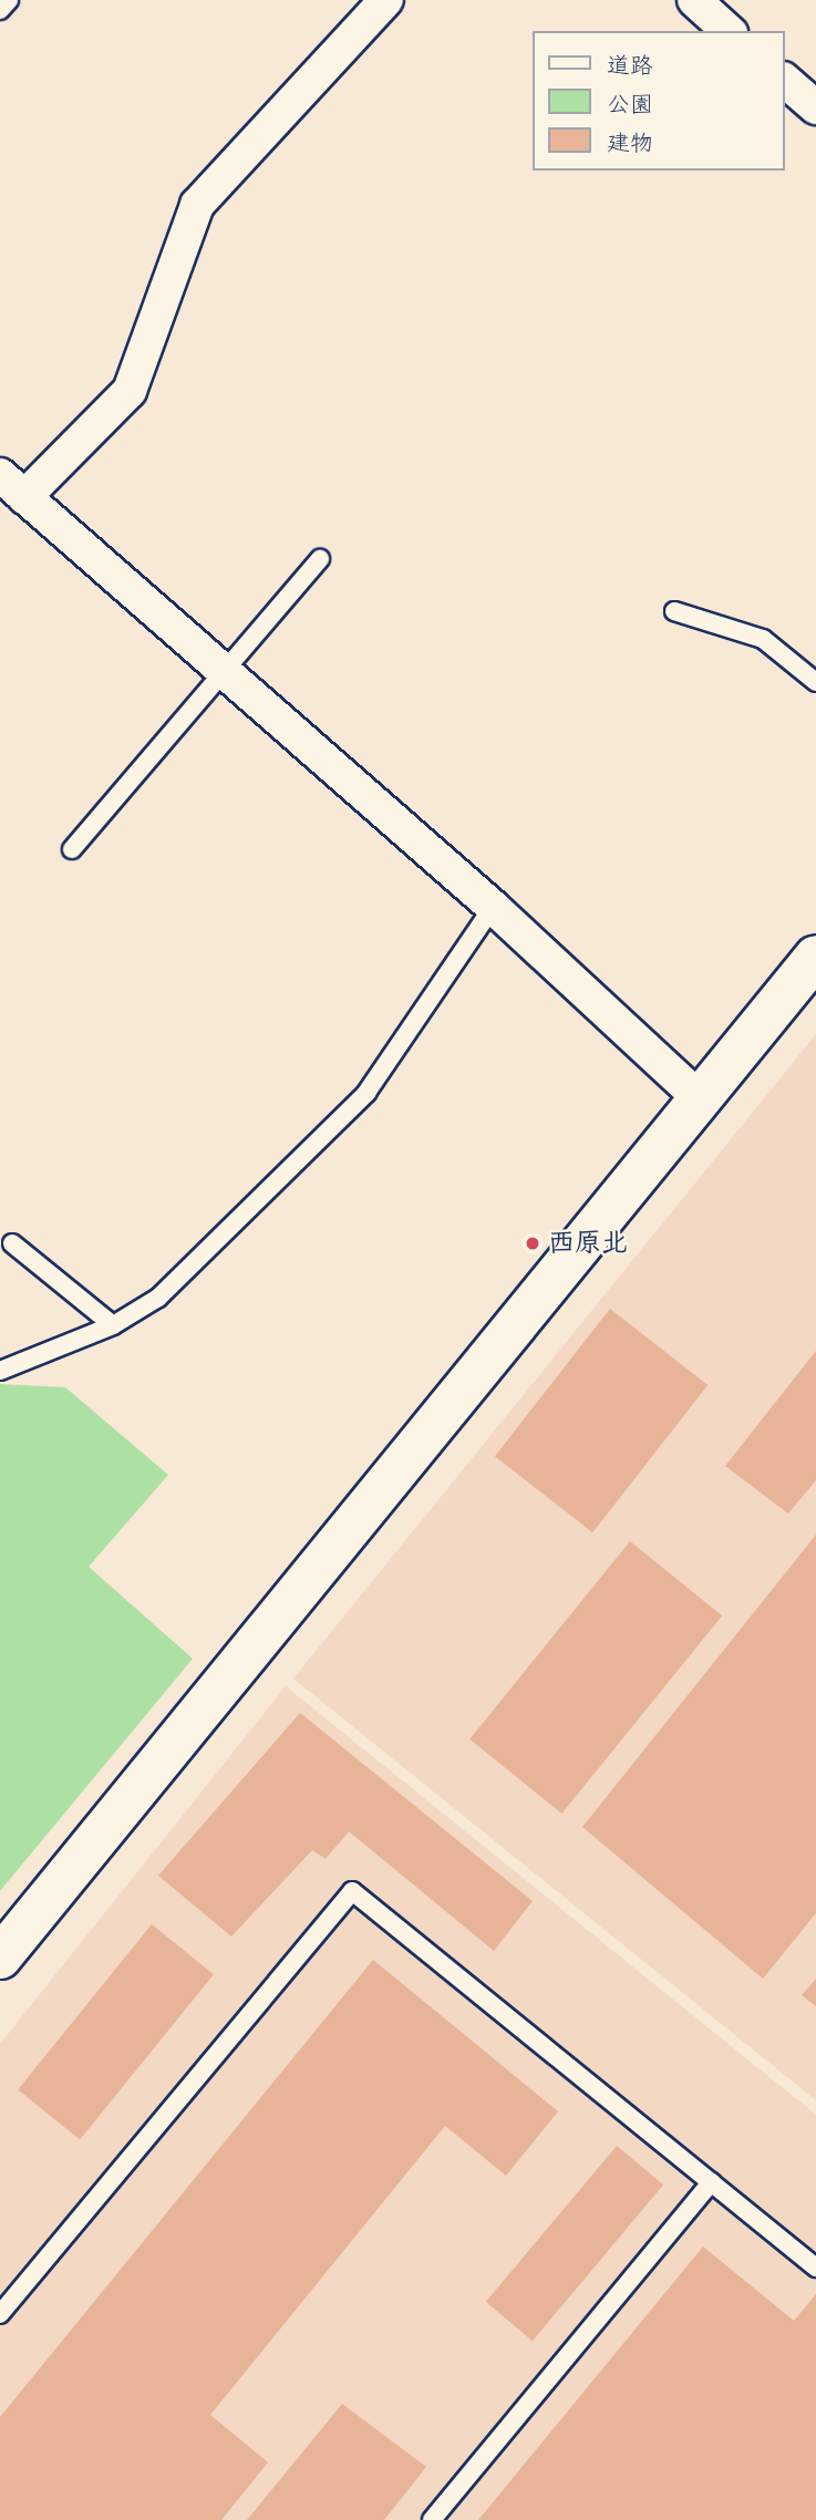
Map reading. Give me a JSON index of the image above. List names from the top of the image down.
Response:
{
  "places": ["西原北"],
  "legend": ["道路", "公園", "建物"]
}
